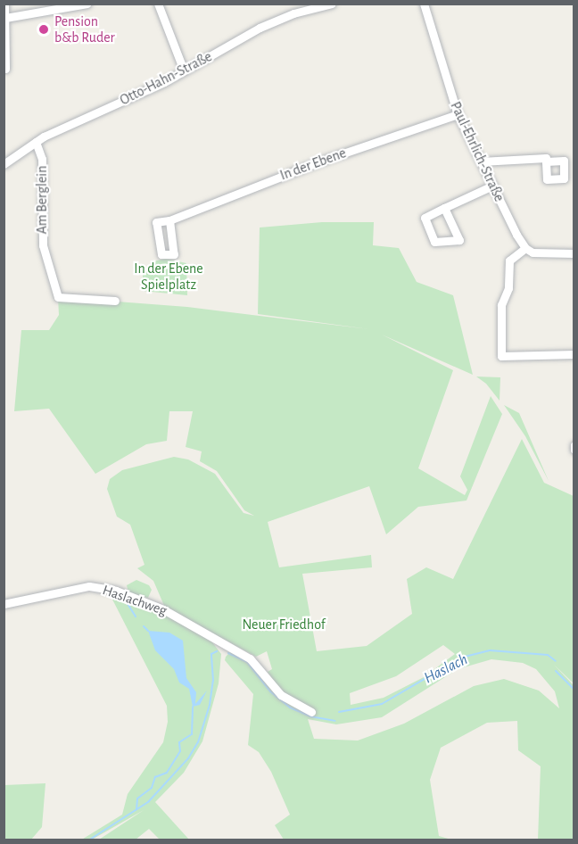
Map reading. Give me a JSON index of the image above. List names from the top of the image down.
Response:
{
  "streets": {
    "street": [
      "Otto-Hahn-Straße",
      "Paul-Ehrlich-Straße",
      "In der Ebene",
      "Am Berglein",
      "Haslachweg"
    ]
  },
  "crossings": [
    ["Otto-Hahn-Straße", "Am Berglein"],
    ["Paul-Ehrlich-Straße", "In der Ebene"]
  ],
  "water": ["Haslach"],
  "parks": ["In der Ebene Spielplatz", "Neuer Friedhof"],
  "places": ["Pension b&b Ruder"]
}
